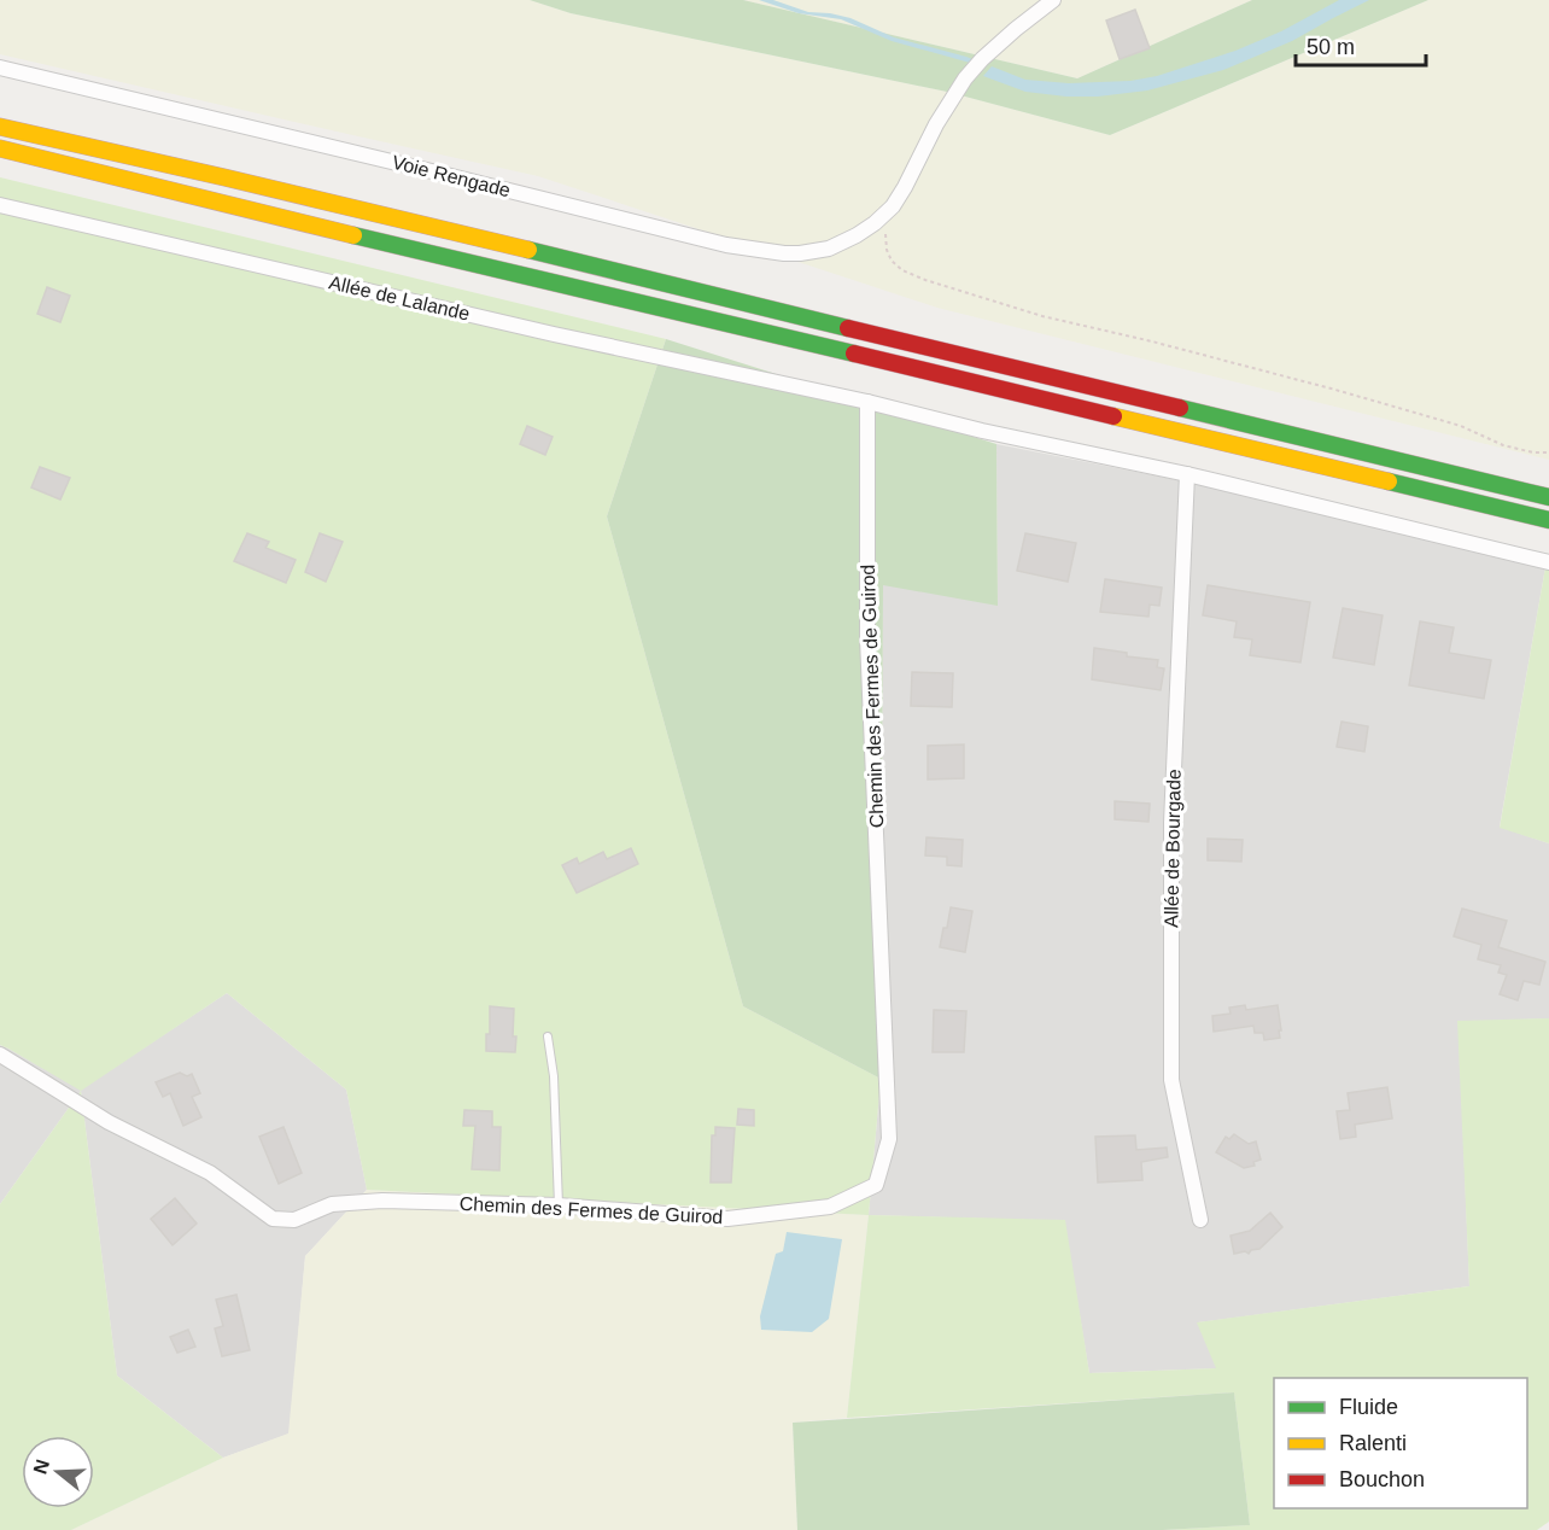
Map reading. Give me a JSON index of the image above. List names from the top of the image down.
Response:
{
  "streets": {
    "street": [
      "Voie Rengade",
      "Allée de Lalande",
      "Chemin des Fermes de Guirod",
      "Allée de Bourgade"
    ]
  },
  "crossings": [
    ["Allée de Lalande", "Chemin des Fermes de Guirod"],
    ["Allée de Lalande", "Allée de Bourgade"]
  ],
  "legend": ["Fluide", "Ralenti", "Bouchon"],
  "scale_bar": "50 m",
  "north": "left"
}
